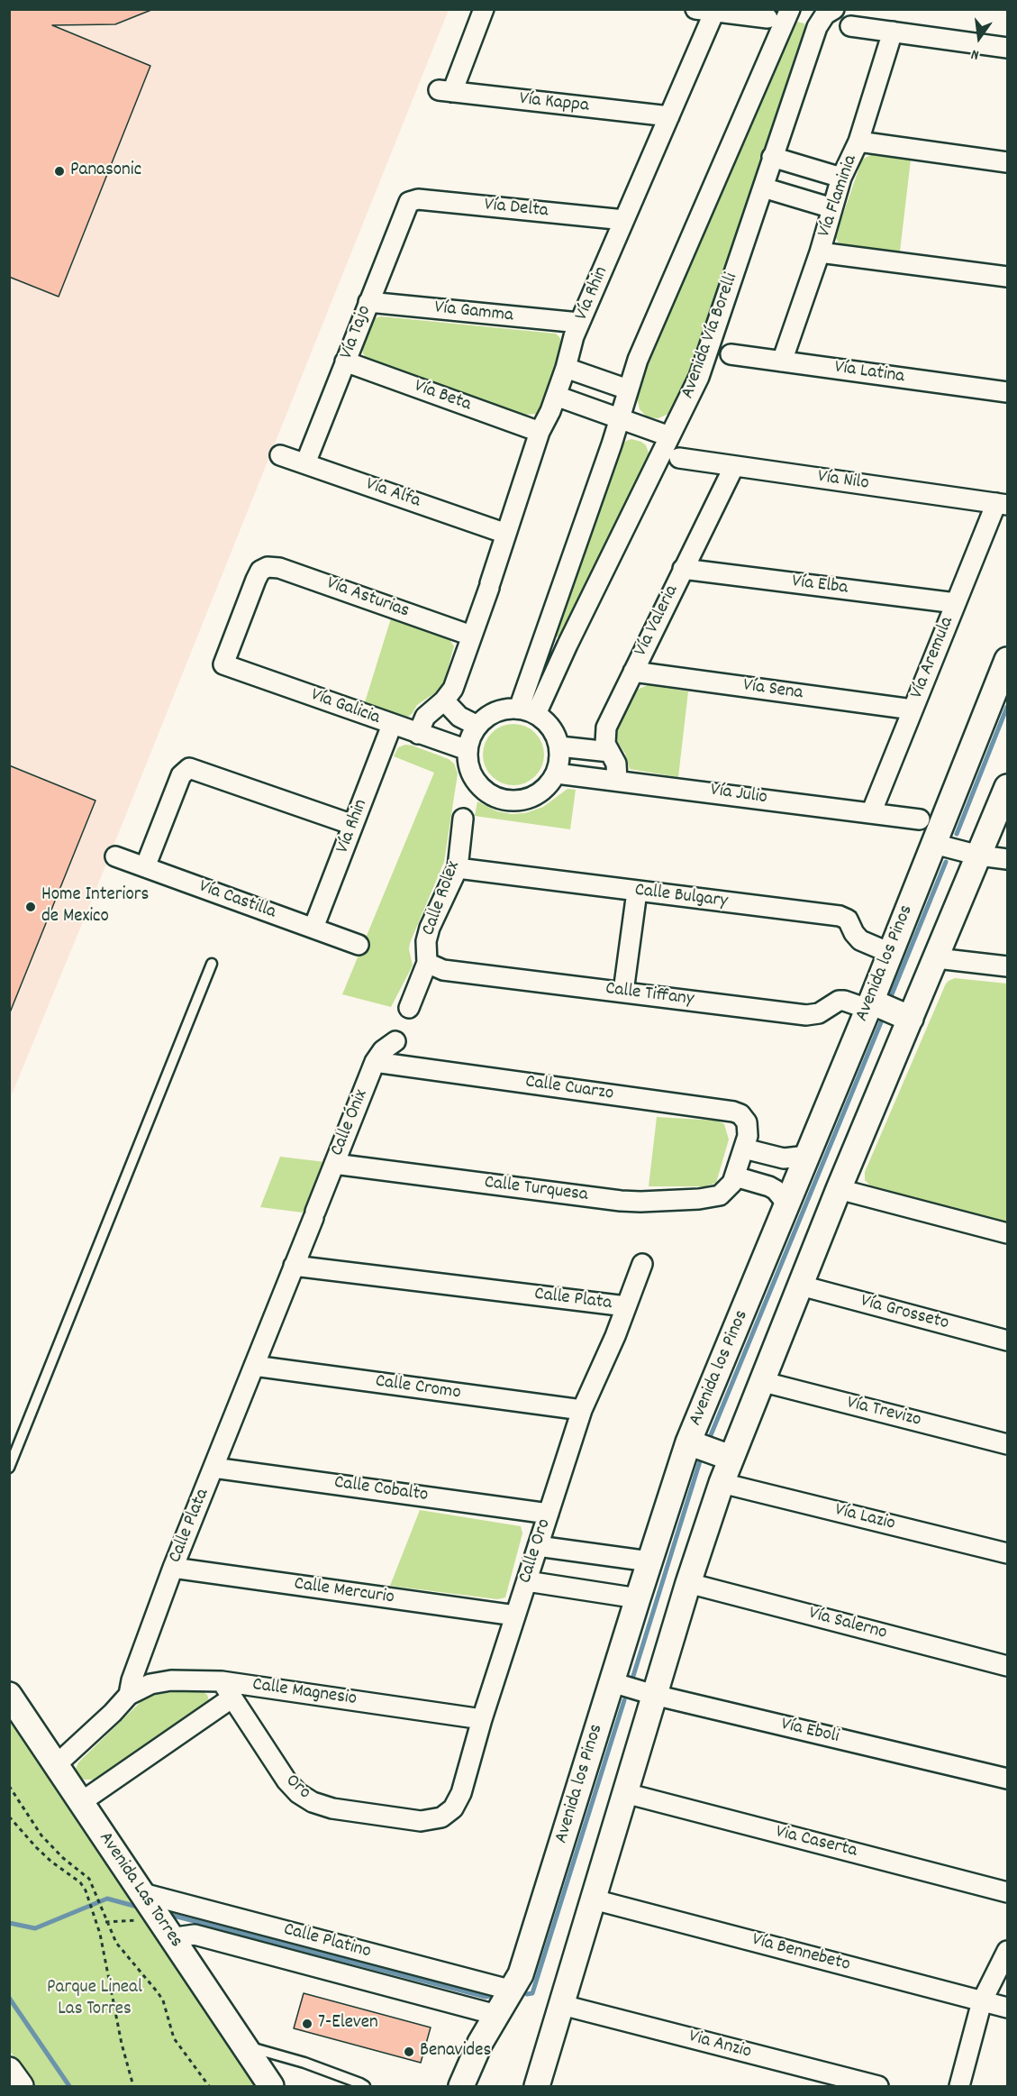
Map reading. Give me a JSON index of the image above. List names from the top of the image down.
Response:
{
  "streets": {
    "street": [
      "Vía Kappa",
      "Vía Flaminia",
      "Vía Delta",
      "Vía Rhin",
      "Vía Gamma",
      "Vía Tajo",
      "Avenida Vía Borelli",
      "Vía Latina",
      "Vía Beta",
      "Vía Nilo",
      "Vía Alfa",
      "Vía Elba",
      "Vía Asturias",
      "Vía Valeria",
      "Vía Aremula",
      "Vía Sena",
      "Vía Galicia",
      "Vía Julio",
      "Calle Bulgary",
      "Calle Rolex",
      "Vía Castilla",
      "Avenida los Pinos",
      "Calle Tiffany",
      "Calle Cuarzo",
      "Calle Ónix",
      "Calle Turquesa",
      "Calle Plata",
      "Vía Grosseto",
      "Calle Cromo",
      "Vía Trevizo",
      "Calle Cobalto",
      "Vía Lazio",
      "Calle Oro",
      "Calle Mercurio",
      "Vía Salerno",
      "Calle Magnesio",
      "Vía Eboli",
      "Oro",
      "Via Caserta",
      "Avenida Las Torres",
      "Calle Platino",
      "Vía Bennebeto",
      "Via Anzio"
    ]
  },
  "crossings": [
    ["Vía Kappa", "Vía Rhin"],
    ["Vía Flaminia", "Vía Latina"],
    ["Vía Delta", "Vía Rhin"],
    ["Vía Delta", "Vía Tajo"],
    ["Vía Rhin", "Vía Gamma"],
    ["Vía Rhin", "Vía Beta"],
    ["Vía Rhin", "Vía Alfa"],
    ["Vía Rhin", "Vía Asturias"],
    ["Vía Rhin", "Vía Galicia"],
    ["Vía Rhin", "Vía Castilla"],
    ["Vía Gamma", "Vía Tajo"],
    ["Vía Tajo", "Vía Beta"],
    ["Vía Tajo", "Vía Alfa"],
    ["Avenida Vía Borelli", "Vía Galicia"],
    ["Avenida Vía Borelli", "Vía Julio"],
    ["Vía Nilo", "Vía Valeria"],
    ["Vía Nilo", "Vía Aremula"],
    ["Vía Elba", "Vía Valeria"],
    ["Vía Elba", "Vía Aremula"],
    ["Vía Asturias", "Vía Galicia"],
    ["Vía Valeria", "Vía Sena"],
    ["Vía Valeria", "Vía Julio"],
    ["Vía Aremula", "Vía Sena"],
    ["Vía Aremula", "Vía Julio"],
    ["Vía Galicia", "Vía Julio"],
    ["Calle Bulgary", "Calle Rolex"],
    ["Calle Bulgary", "Avenida los Pinos"],
    ["Calle Rolex", "Calle Tiffany"],
    ["Avenida los Pinos", "Calle Tiffany"],
    ["Avenida los Pinos", "Vía Eboli"],
    ["Avenida los Pinos", "Calle Platino"],
    ["Calle Cuarzo", "Calle Ónix"],
    ["Calle Ónix", "Calle Turquesa"],
    ["Calle Ónix", "Calle Plata"],
    ["Calle Plata", "Calle Cromo"],
    ["Calle Plata", "Calle Cobalto"],
    ["Calle Plata", "Calle Oro"],
    ["Calle Plata", "Calle Mercurio"],
    ["Calle Plata", "Calle Magnesio"],
    ["Calle Plata", "Avenida Las Torres"],
    ["Calle Cromo", "Calle Oro"],
    ["Calle Cobalto", "Calle Oro"],
    ["Calle Oro", "Calle Mercurio"],
    ["Calle Oro", "Calle Magnesio"],
    ["Calle Oro", "Oro"],
    ["Calle Magnesio", "Oro"],
    ["Avenida Las Torres", "Calle Platino"]
  ],
  "parks": ["Parque Lineal Las Torres"],
  "places": [
    "Panasonic",
    "Home Interiors de Mexico",
    "7-Eleven",
    "Benavides"
  ],
  "north": "bottom"
}
